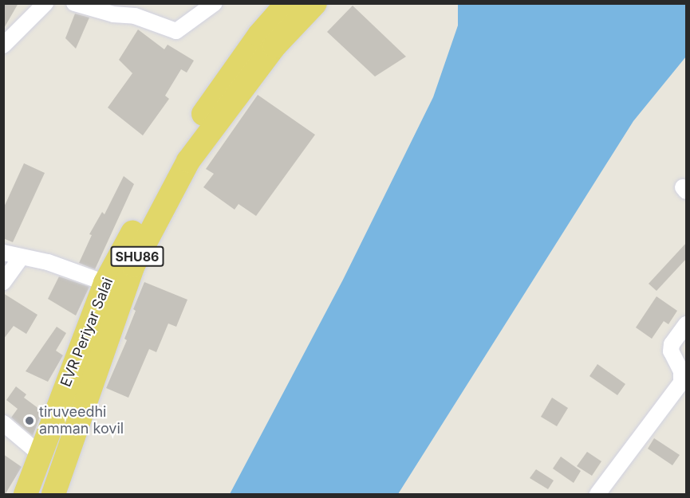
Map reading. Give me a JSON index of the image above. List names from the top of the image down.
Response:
{
  "streets": {
    "main road": ["SHU86", "EVR Periyar Salai"]
  },
  "crossings": [
    ["SHU86", "EVR Periyar Salai"]
  ],
  "places": ["tiruveedhi amman kovil"]
}
